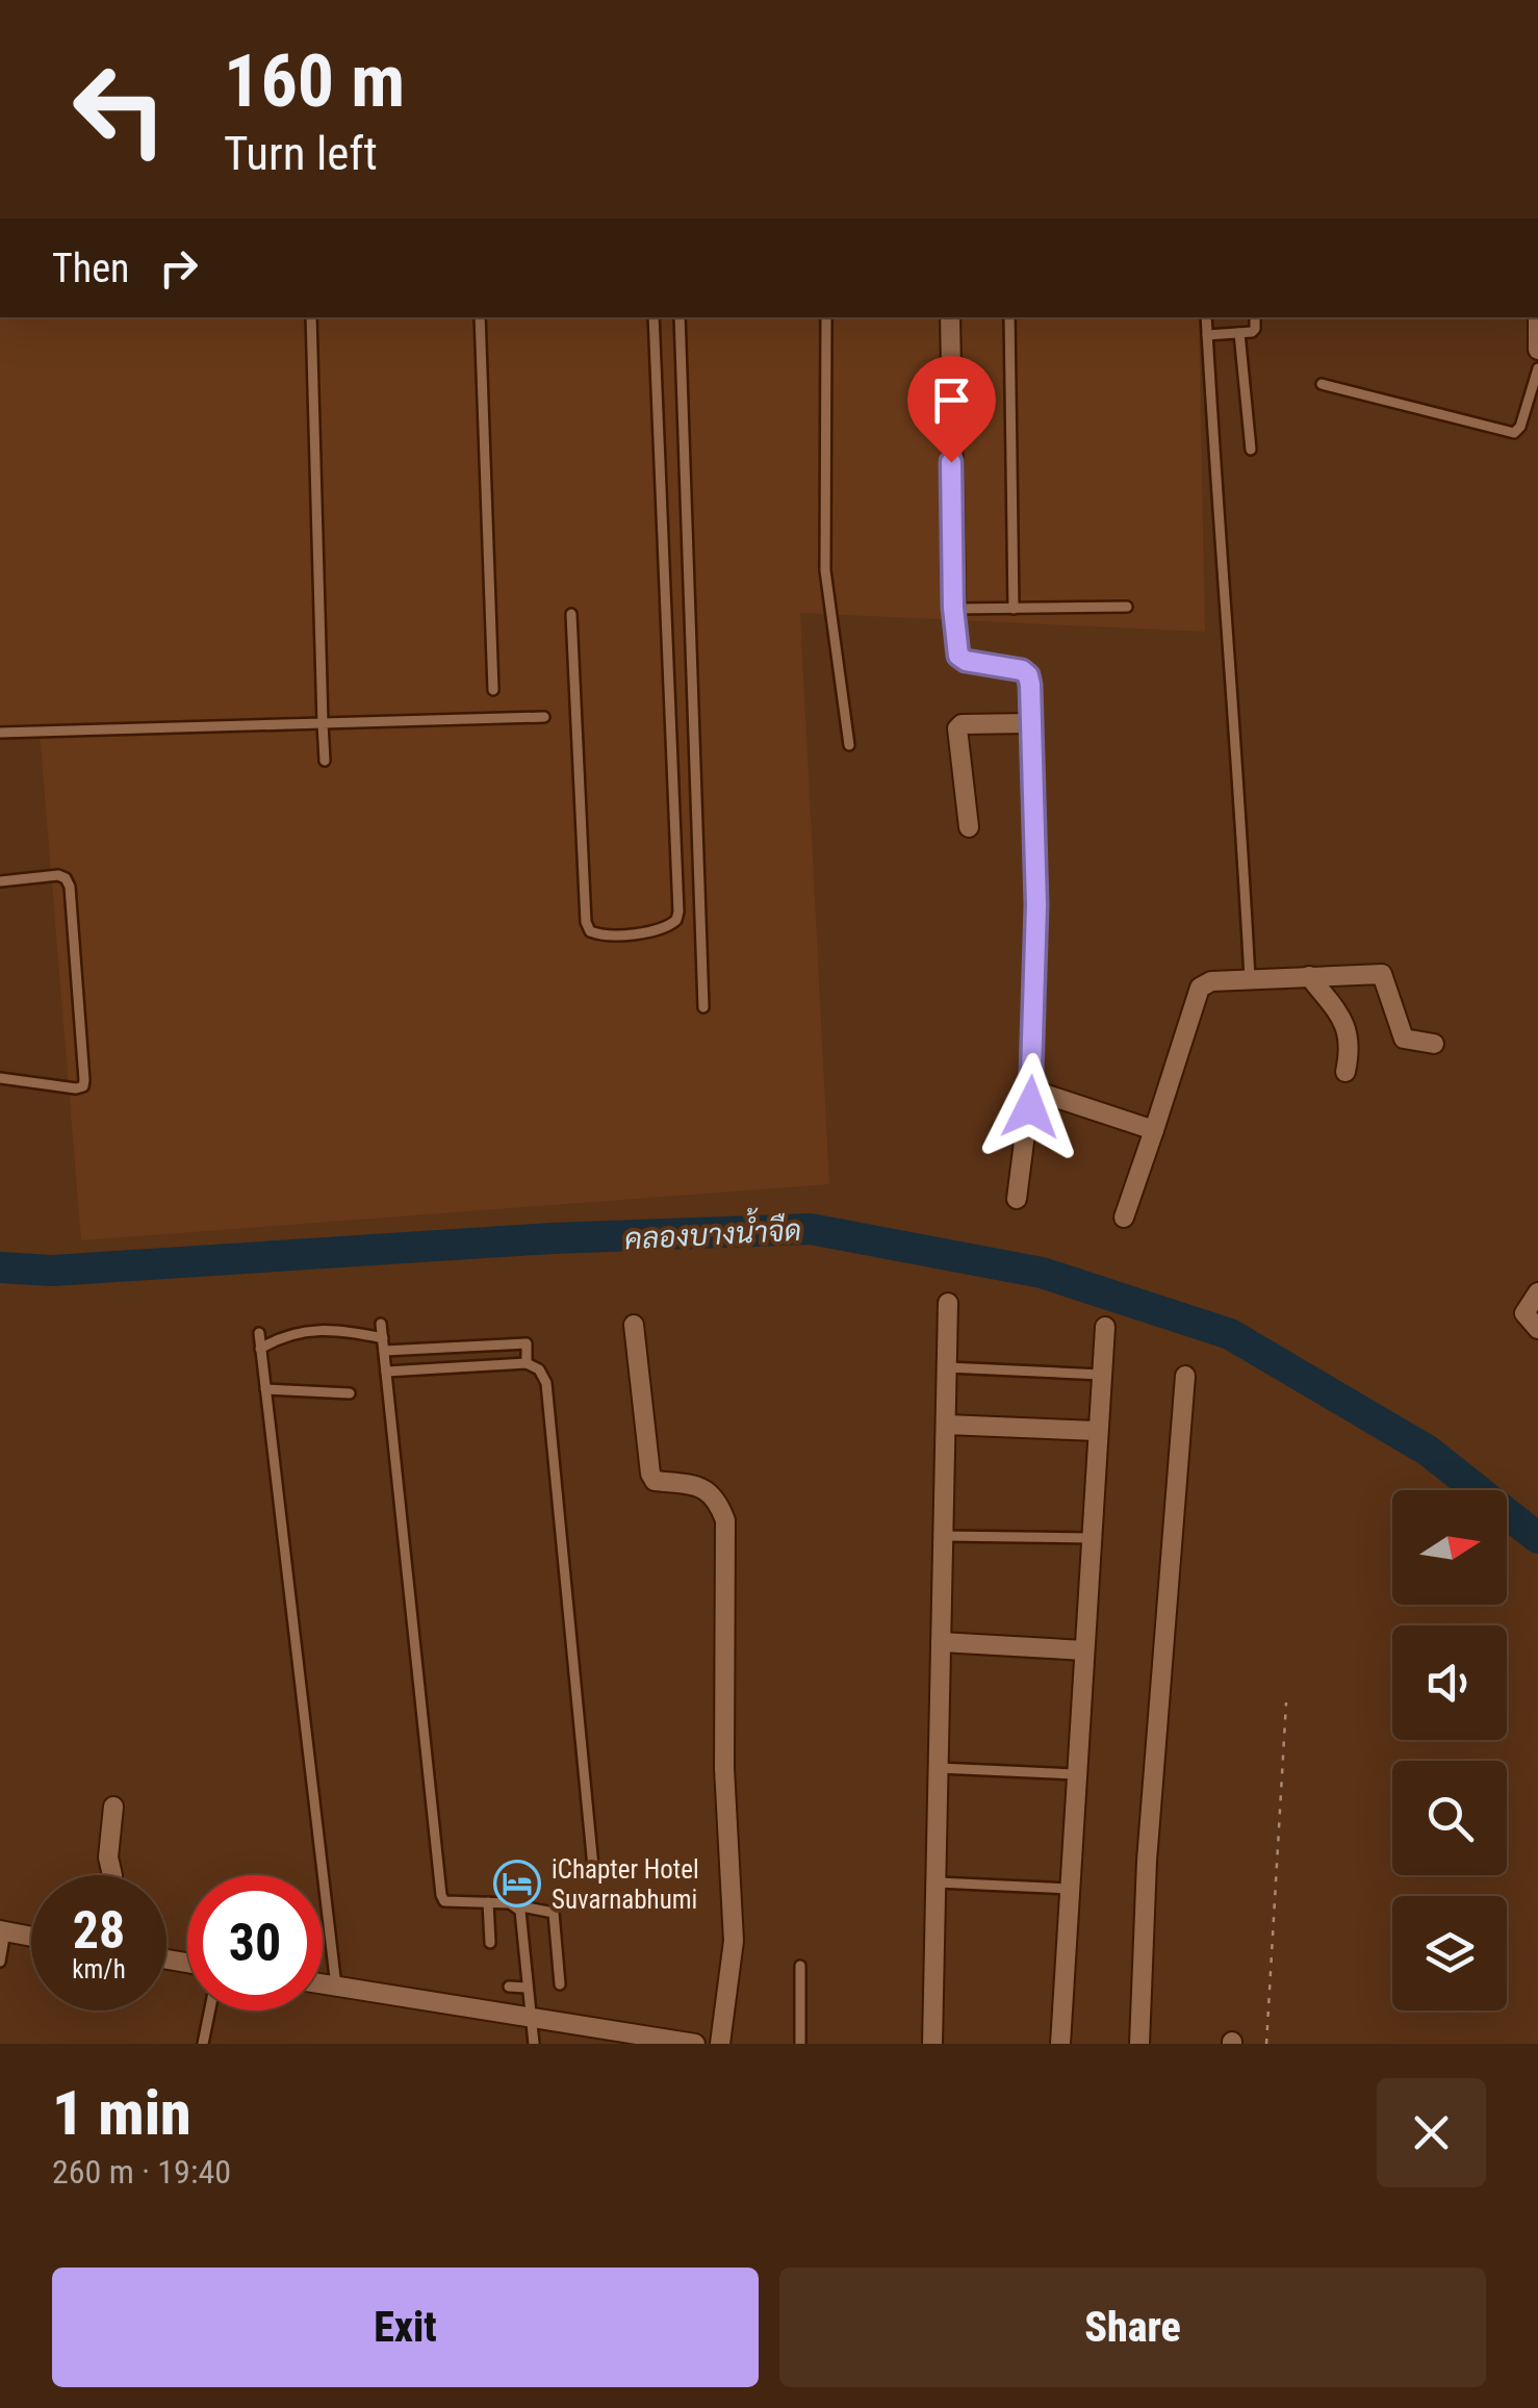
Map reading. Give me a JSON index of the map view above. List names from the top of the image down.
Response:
{
  "water": ["คลองบางน้ำจืด"],
  "places": {
    "hotel": ["iChapter Hotel Suvarnabhumi"]
  },
  "north": "right",
  "page": {
    "turn": ["160 m", "Turn left"],
    "then": "Then",
    "speed": "28 km/h",
    "limit": "30",
    "heading": ["1 min", "260 m · 19:40"],
    "buttons": ["Exit", "Share"]
  }
}
